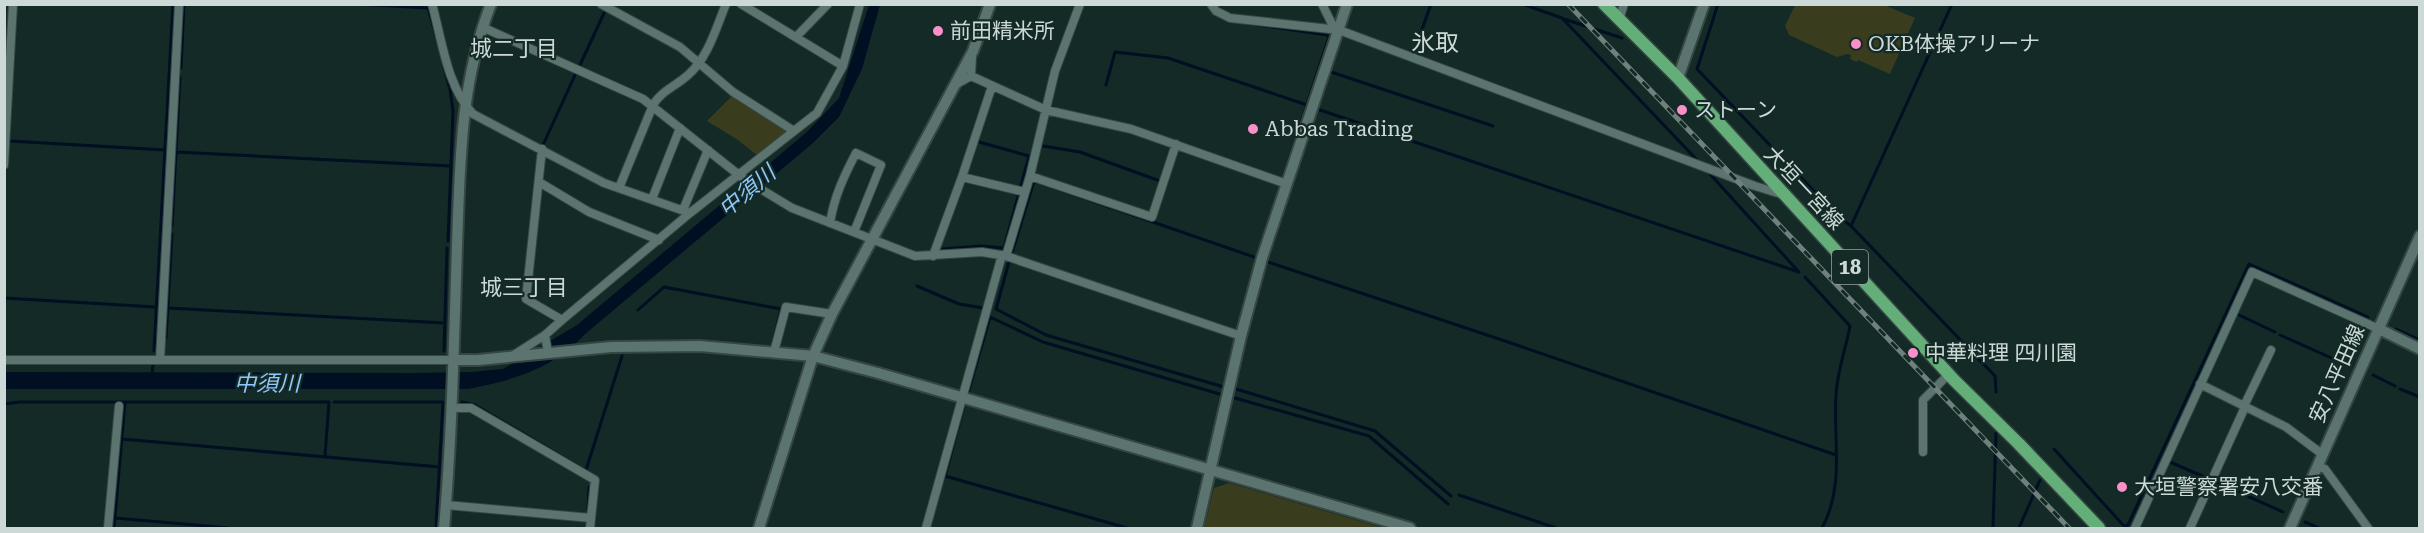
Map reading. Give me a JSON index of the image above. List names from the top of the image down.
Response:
{
  "streets": {
    "main road": ["大垣一宮線", "18"],
    "street": ["安八平田線"]
  },
  "districts": ["氷取", "城二丁目", "城三丁目"],
  "water": ["中須川"],
  "places": [
    "前田精米所",
    "OKB体操アリーナ",
    "ストーン",
    "Abbas Trading",
    "中華料理 四川園",
    "大垣警察署安八交番"
  ]
}
